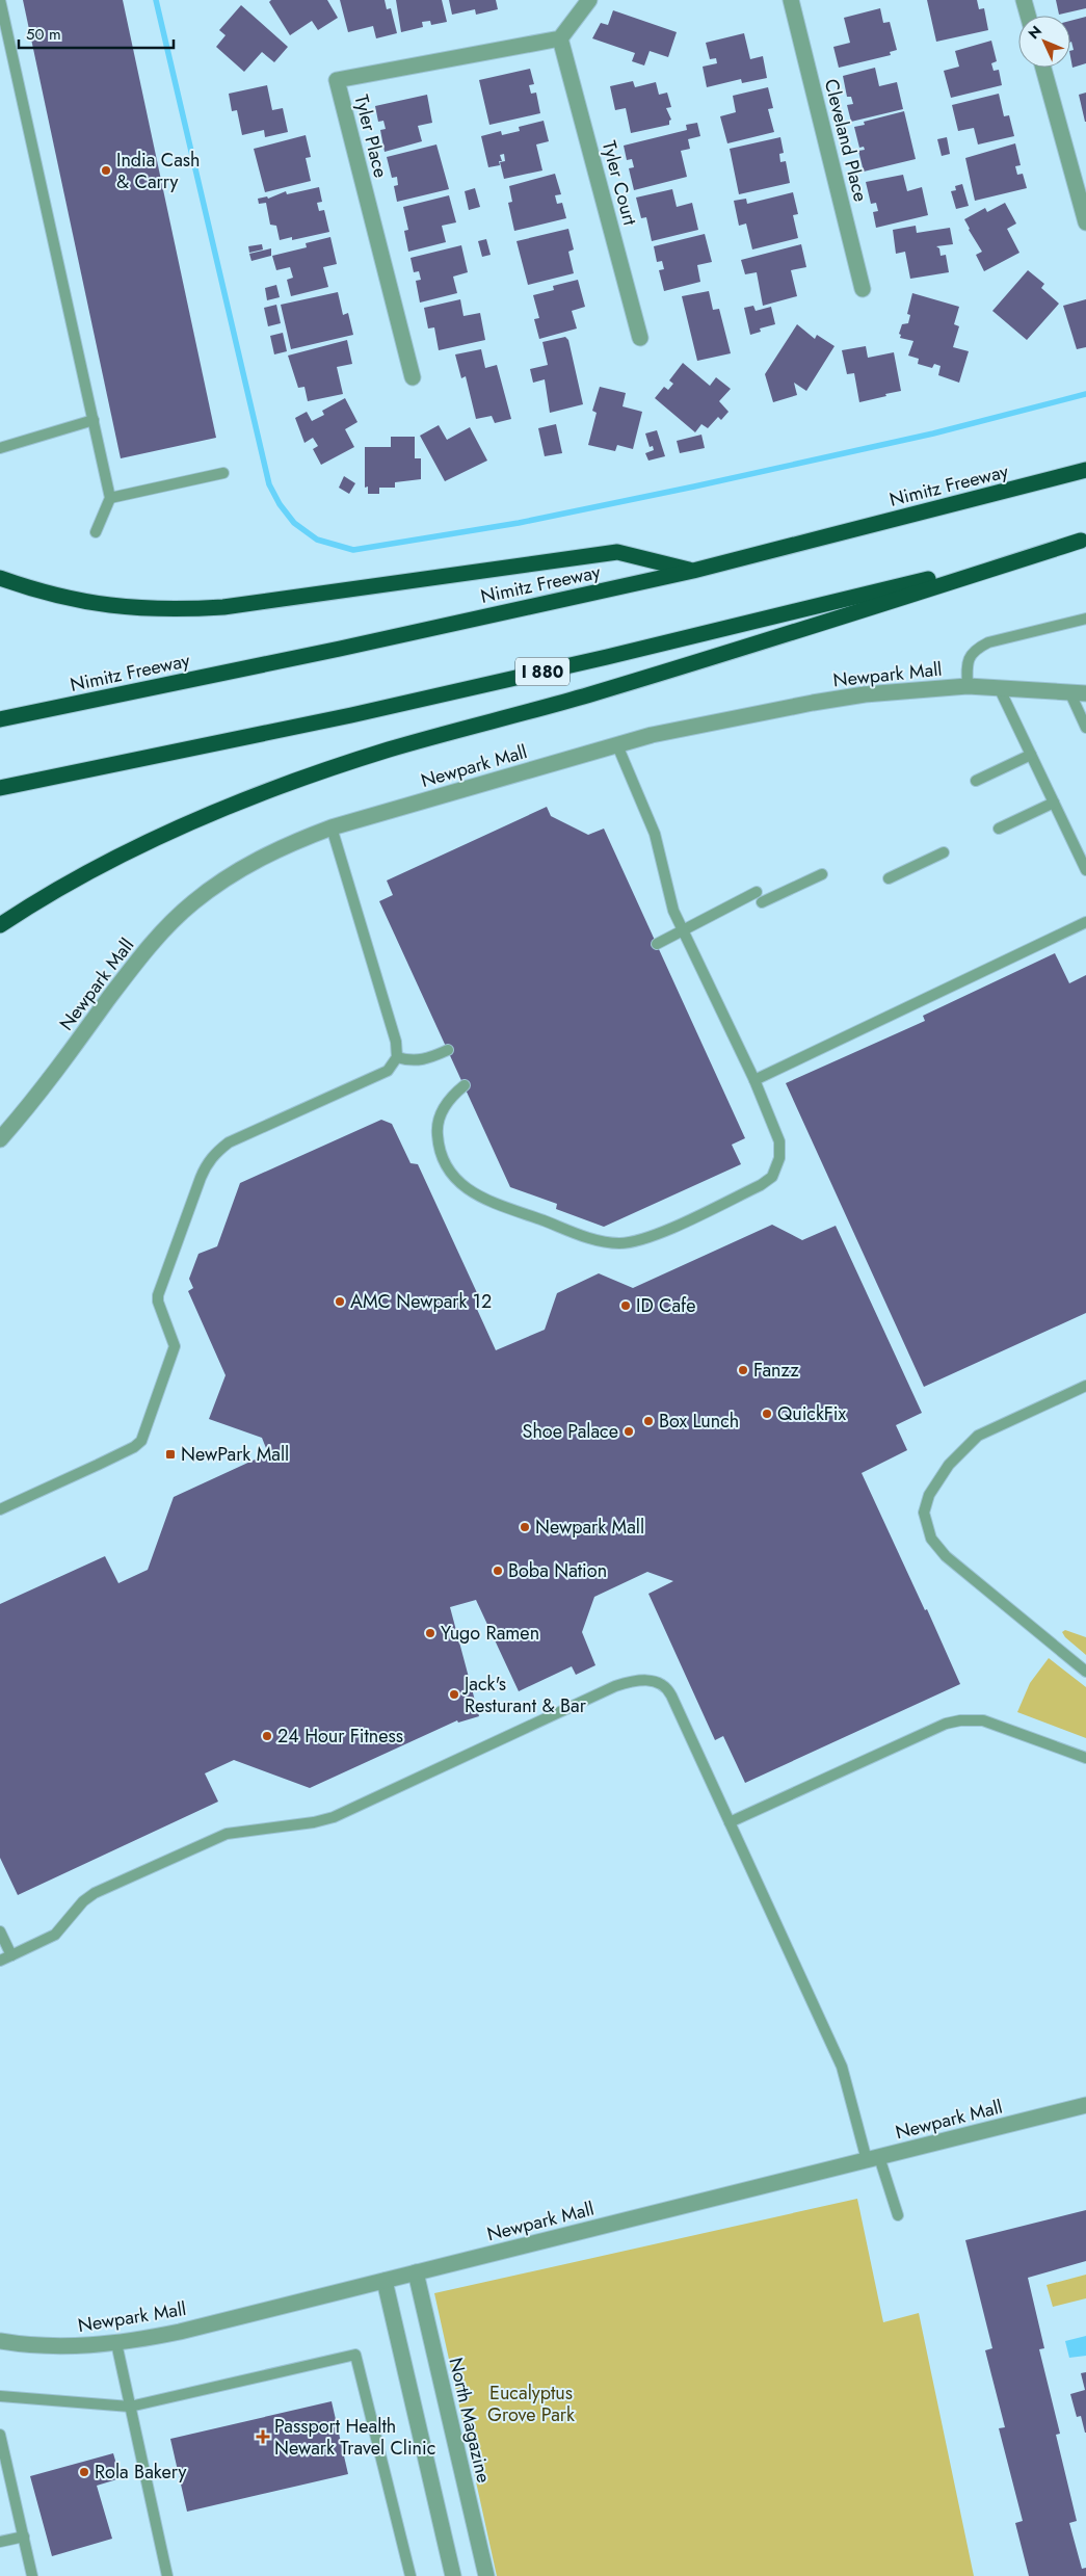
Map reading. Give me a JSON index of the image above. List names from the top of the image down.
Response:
{
  "streets": {
    "highway": ["Nimitz Freeway", "I 880"],
    "street": [
      "Tyler Place",
      "Cleveland Place",
      "Tyler Court",
      "Newpark Mall",
      "North Magazine"
    ]
  },
  "crossings": [
    ["Tyler Place", "Tyler Court"],
    ["Newpark Mall", "North Magazine"]
  ],
  "parks": ["Eucalyptus Grove Park"],
  "places": {
    "other": [
      "India Cash & Carry",
      "AMC Newpark 12",
      "ID Cafe",
      "Fanzz",
      "QuickFix",
      "Box Lunch",
      "Shoe Palace",
      "Newpark Mall",
      "Boba Nation",
      "Yugo Ramen",
      "Jack's Resturant & Bar",
      "24 Hour Fitness",
      "Rola Bakery"
    ],
    "transit": ["NewPark Mall"],
    "health": ["Passport Health Newark Travel Clinic"]
  },
  "scale_bar": "50 m",
  "north": "top left"
}
